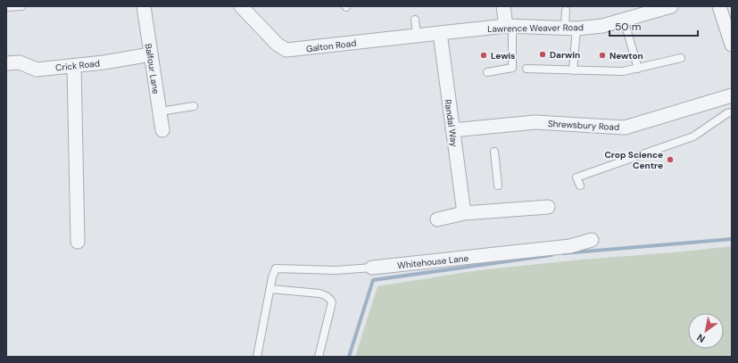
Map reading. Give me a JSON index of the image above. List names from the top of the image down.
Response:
{
  "streets": {
    "street": [
      "Lawrence Weaver Road",
      "Galton Road",
      "Crick Road",
      "Balfour Lane",
      "Randal Way",
      "Shrewsbury Road",
      "Whitehouse Lane"
    ]
  },
  "crossings": [
    ["Lawrence Weaver Road", "Galton Road"],
    ["Lawrence Weaver Road", "Randal Way"],
    ["Galton Road", "Randal Way"],
    ["Crick Road", "Balfour Lane"],
    ["Randal Way", "Shrewsbury Road"]
  ],
  "places": [
    "Darwin",
    "Lewis",
    "Newton",
    "Crop Science Centre"
  ],
  "scale_bar": "50 m",
  "north": "bottom left"
}
